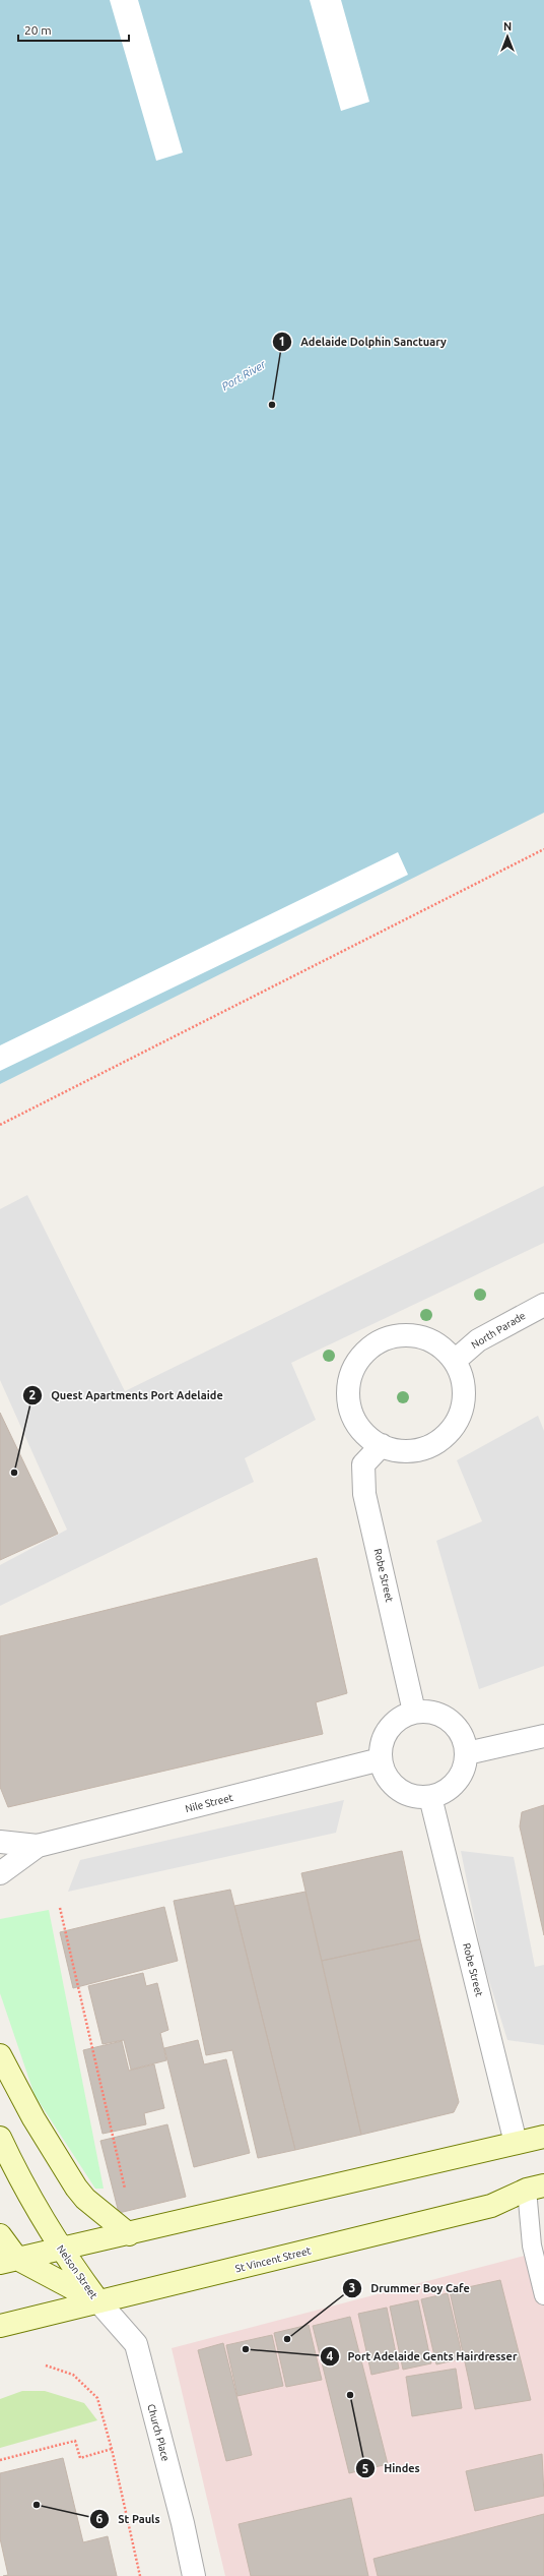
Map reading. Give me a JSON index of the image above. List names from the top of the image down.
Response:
{
  "streets": {
    "main road": ["St Vincent Street", "Nelson Street"],
    "street": [
      "North Parade",
      "Robe Street",
      "Nile Street",
      "Church Place"
    ]
  },
  "crossings": [
    ["North Parade", "Robe Street"],
    ["Robe Street", "Nile Street"],
    ["St Vincent Street", "Nelson Street"],
    ["St Vincent Street", "Church Place"],
    ["Nelson Street", "Church Place"]
  ],
  "water": ["Port River"],
  "places": [
    "Adelaide Dolphin Sanctuary",
    "Quest Apartments Port Adelaide",
    "Drummer Boy Cafe",
    "Port Adelaide Gents Hairdresser",
    "Hindes",
    "St Pauls"
  ],
  "scale_bar": "20 m",
  "north": "top"
}
